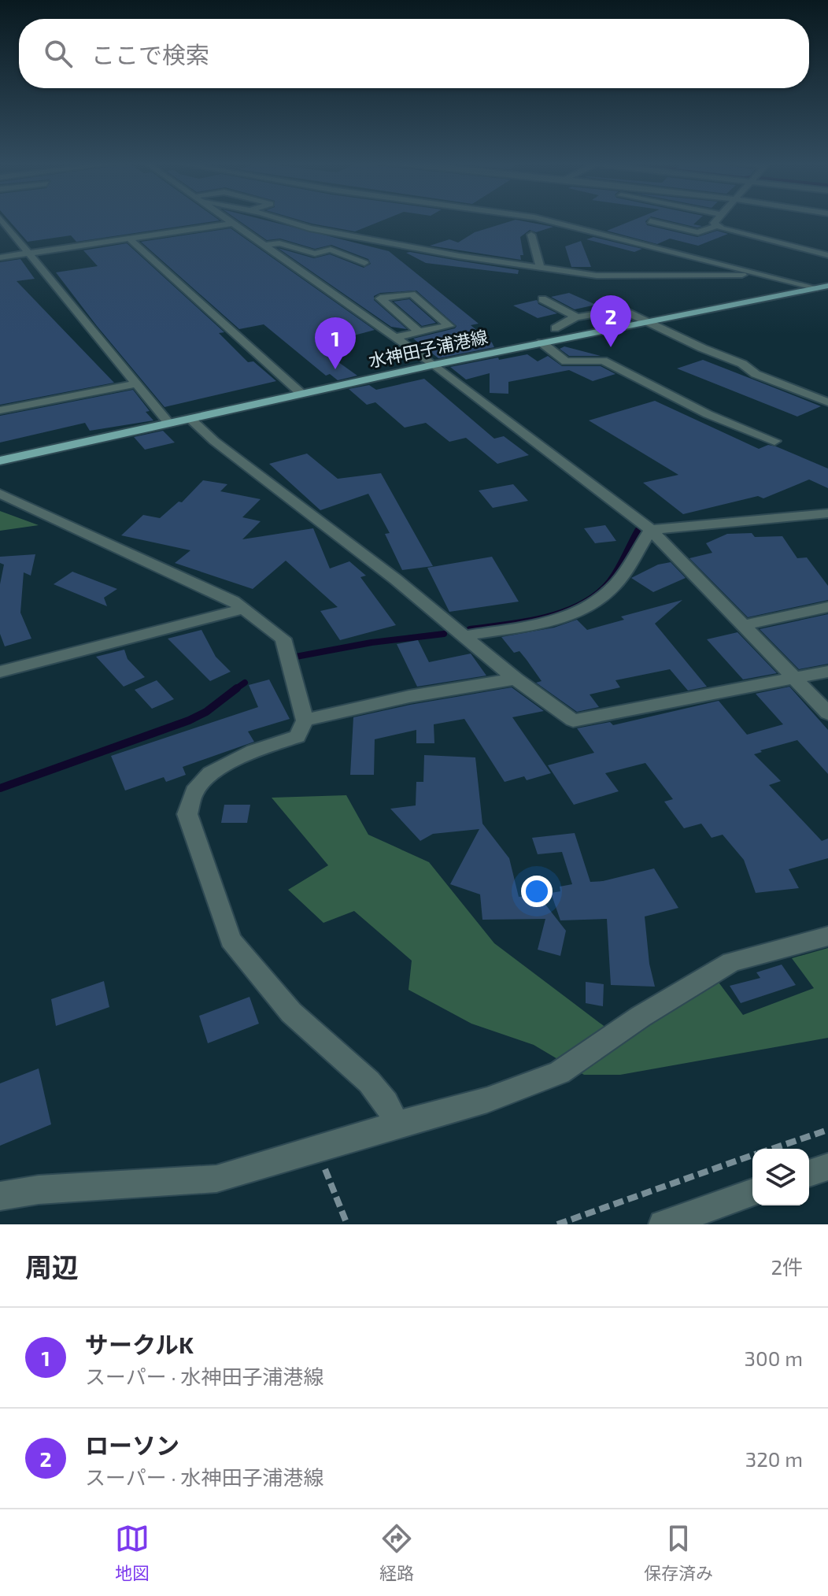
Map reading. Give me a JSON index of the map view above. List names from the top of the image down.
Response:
{
  "streets": {
    "main road": ["水神田子浦港線"]
  },
  "page": {
    "search": "ここで検索",
    "pins": ["2", "1"],
    "heading": ["周辺", "2件"],
    "list": [
      {
        "mark": "1",
        "name": "サークルK",
        "note": "スーパー · 水神田子浦港線",
        "value": "300 m"
      },
      {
        "mark": "2",
        "name": "ローソン",
        "note": "スーパー · 水神田子浦港線",
        "value": "320 m"
      }
    ],
    "nav": ["地図", "経路", "保存済み"]
  }
}
